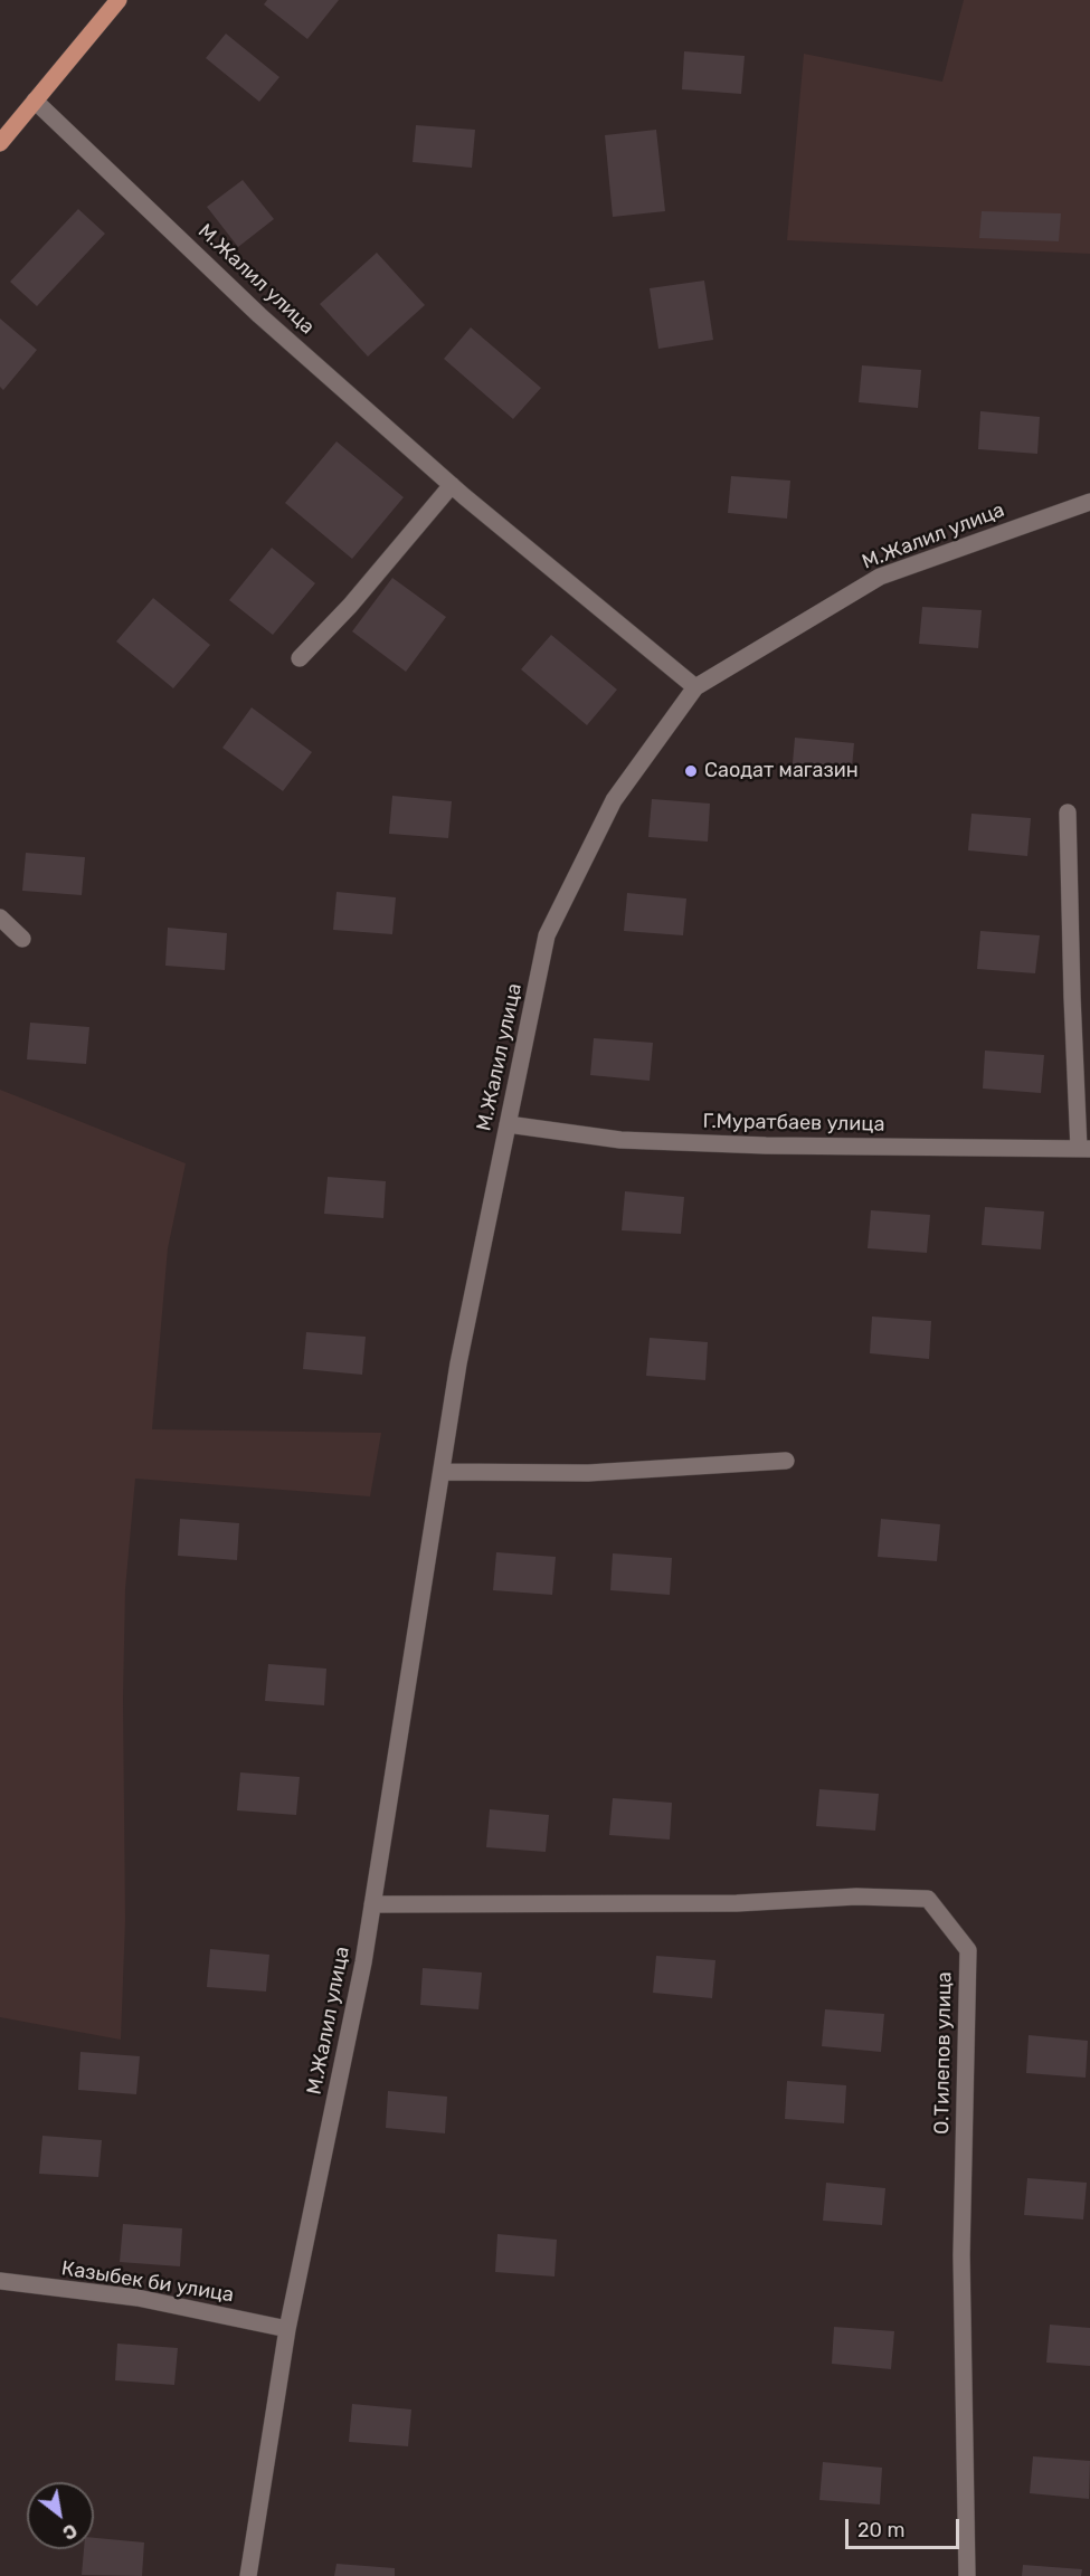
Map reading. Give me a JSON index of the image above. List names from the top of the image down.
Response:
{
  "streets": {
    "street": [
      "М.Жалил улица",
      "Г.Муратбаев улица",
      "О.Тилепов улица",
      "Казыбек би улица"
    ]
  },
  "crossings": [
    ["М.Жалил улица", "Г.Муратбаев улица"],
    ["М.Жалил улица", "О.Тилепов улица"],
    ["М.Жалил улица", "Казыбек би улица"]
  ],
  "places": ["Саодат магазин"],
  "scale_bar": "20 m",
  "north": "bottom right"
}
